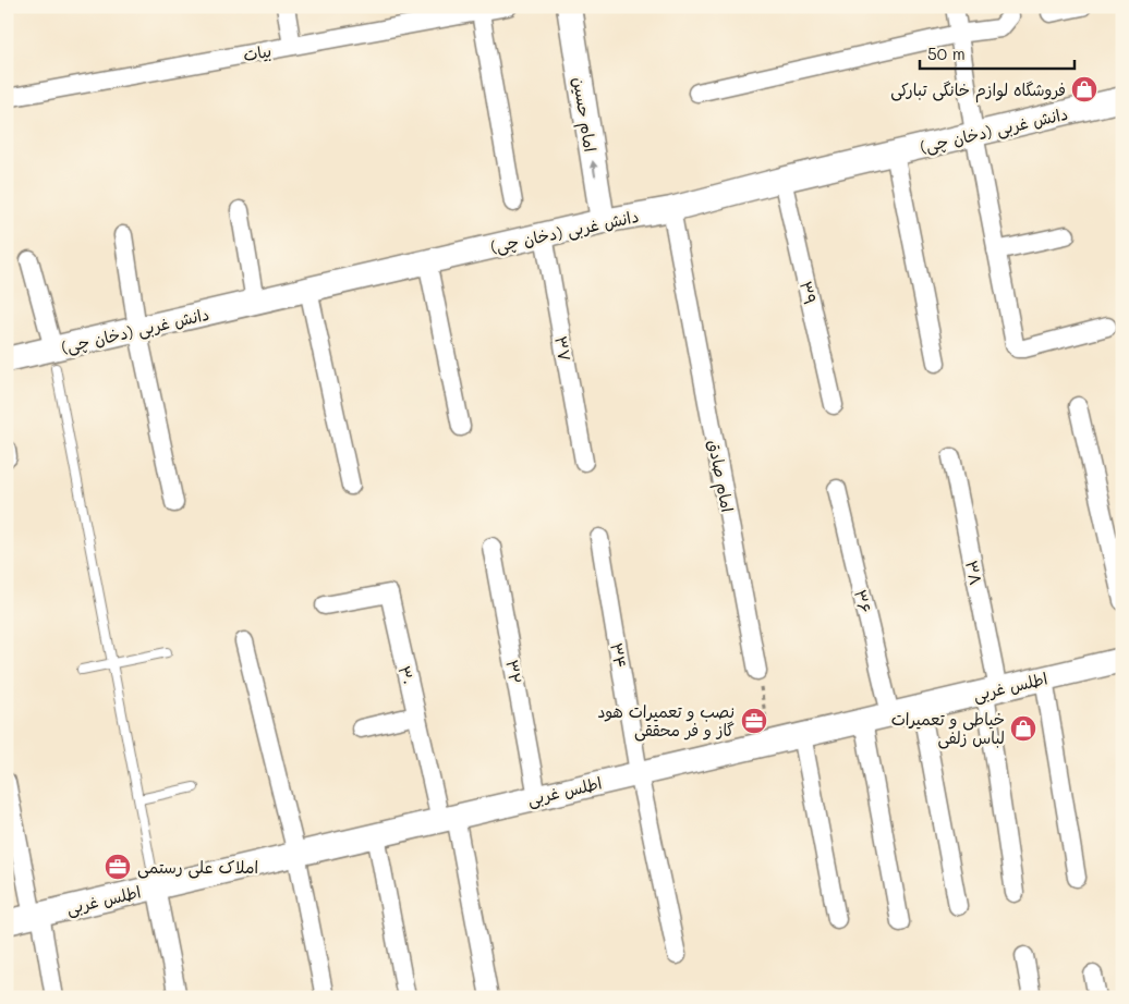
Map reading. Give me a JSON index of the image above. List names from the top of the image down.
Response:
{
  "streets": {
    "street": [
      "بیات",
      "امام حسین",
      "دانش غربی (دخان چی)",
      "۳۹",
      "۳۷",
      "امام صادق",
      "۳۸",
      "۳۶",
      "۳۴",
      "۳۲",
      "۳۰",
      "اطلس غربی"
    ]
  },
  "crossings": [
    ["امام حسین", "دانش غربی (دخان چی)"],
    ["دانش غربی (دخان چی)", "۳۹"],
    ["دانش غربی (دخان چی)", "۳۷"],
    ["دانش غربی (دخان چی)", "امام صادق"],
    ["۳۸", "اطلس غربی"],
    ["۳۶", "اطلس غربی"],
    ["۳۴", "اطلس غربی"],
    ["۳۲", "اطلس غربی"],
    ["۳۰", "اطلس غربی"]
  ],
  "places": {
    "shop": ["فروشگاه لوازم خانگی تبارکی", "خیاطی و تعمیرات لباس زلفی"],
    "office": ["نصب و تعمیرات هود گاز و فر محققی", "املاک علی رستمی"]
  },
  "scale_bar": "50 m"
}
